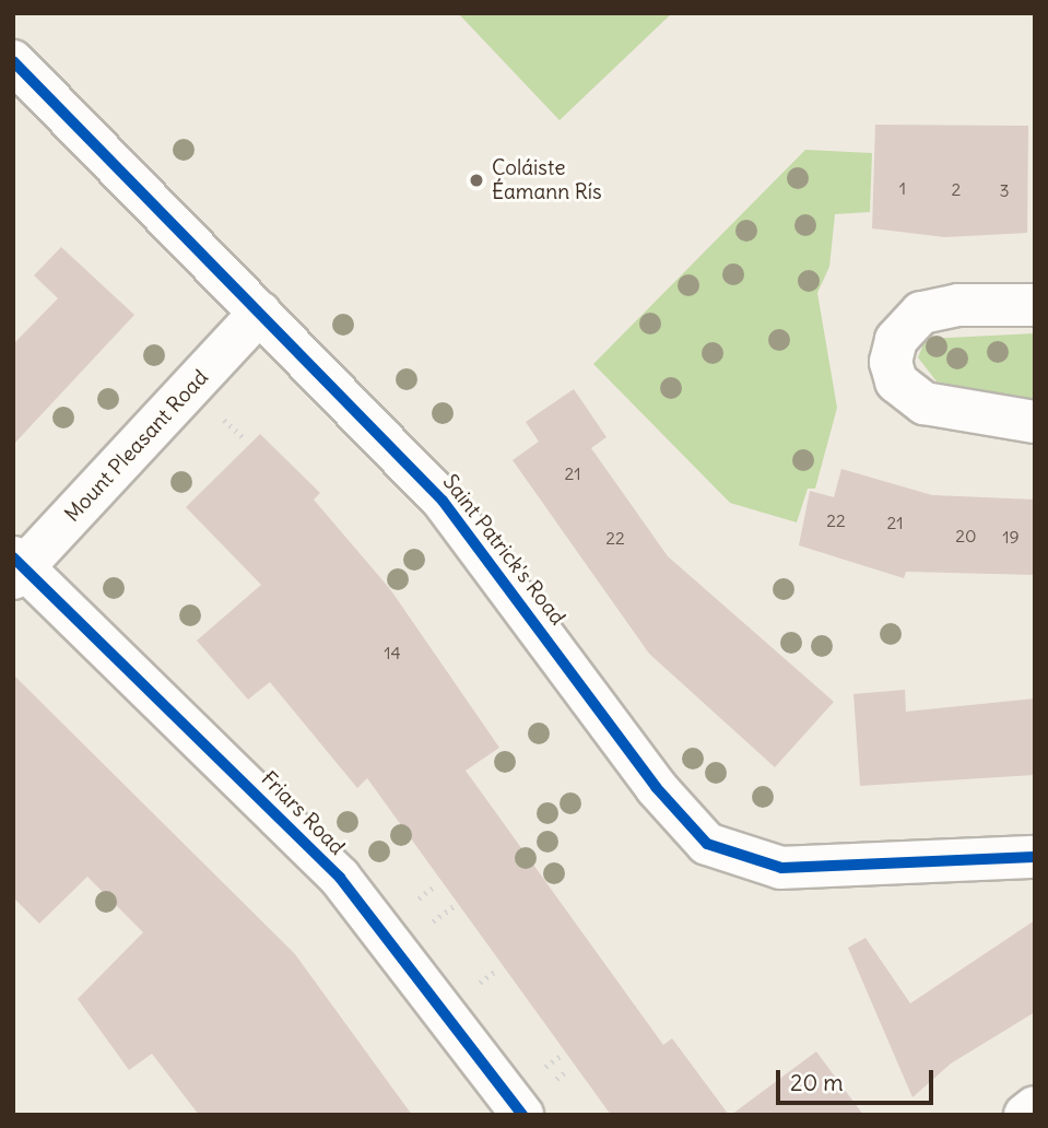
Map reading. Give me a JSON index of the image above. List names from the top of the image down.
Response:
{
  "streets": {
    "street": ["Mount Pleasant Road", "Saint Patrick's Road", "Friars Road"]
  },
  "crossings": [
    ["Mount Pleasant Road", "Saint Patrick's Road"],
    ["Mount Pleasant Road", "Friars Road"]
  ],
  "places": ["Coláiste Éamann Rís"],
  "house_numbers": [
    "1",
    "2",
    "3",
    "21",
    "22",
    "21",
    "20",
    "19",
    "22",
    "14"
  ],
  "scale_bar": "20 m"
}
